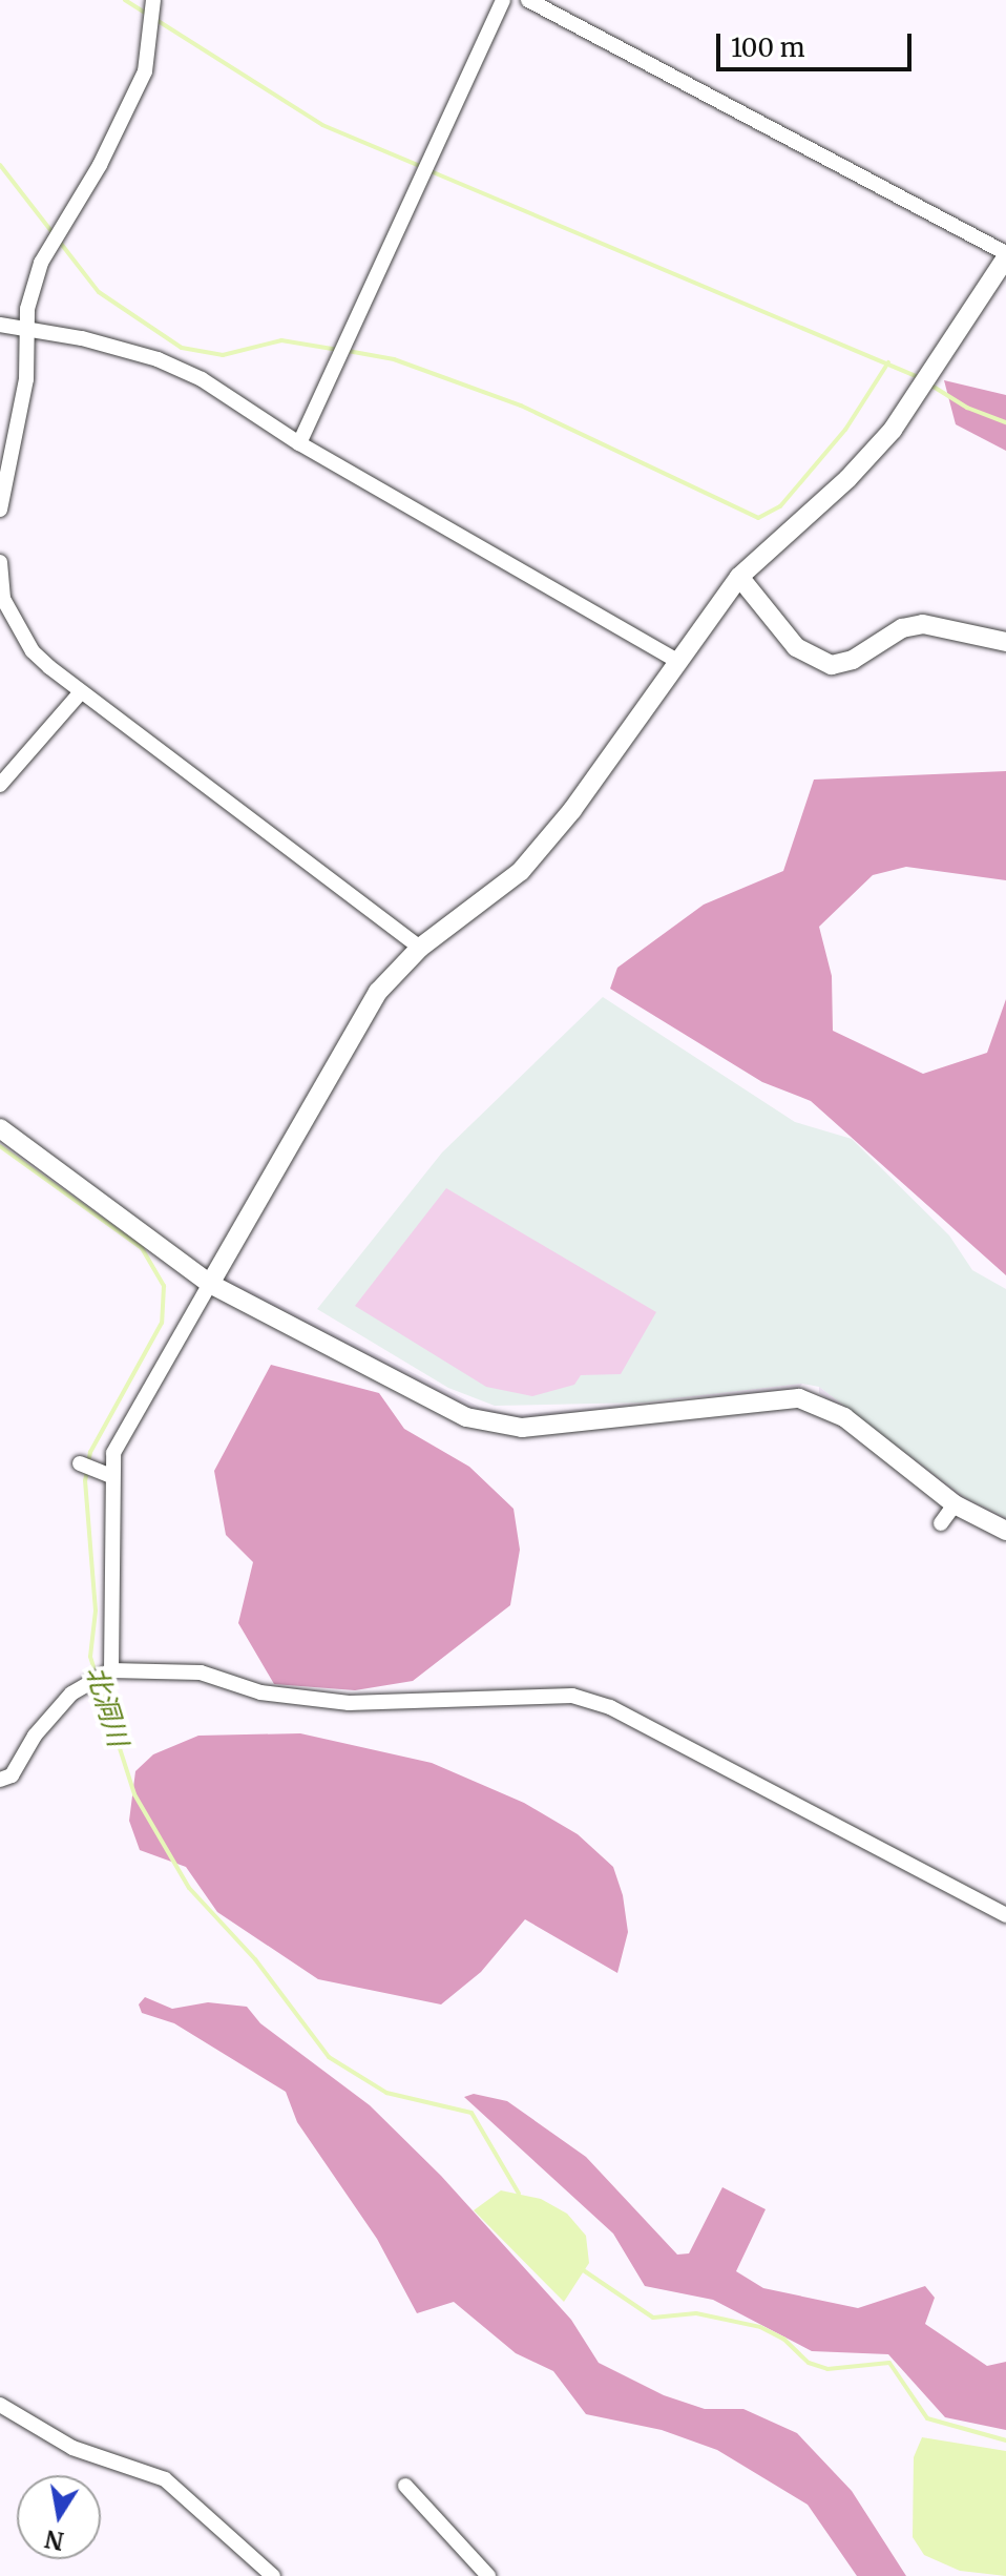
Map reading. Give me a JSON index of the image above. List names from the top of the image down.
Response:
{
  "water": ["北洞川"],
  "scale_bar": "100 m",
  "north": "bottom"
}
